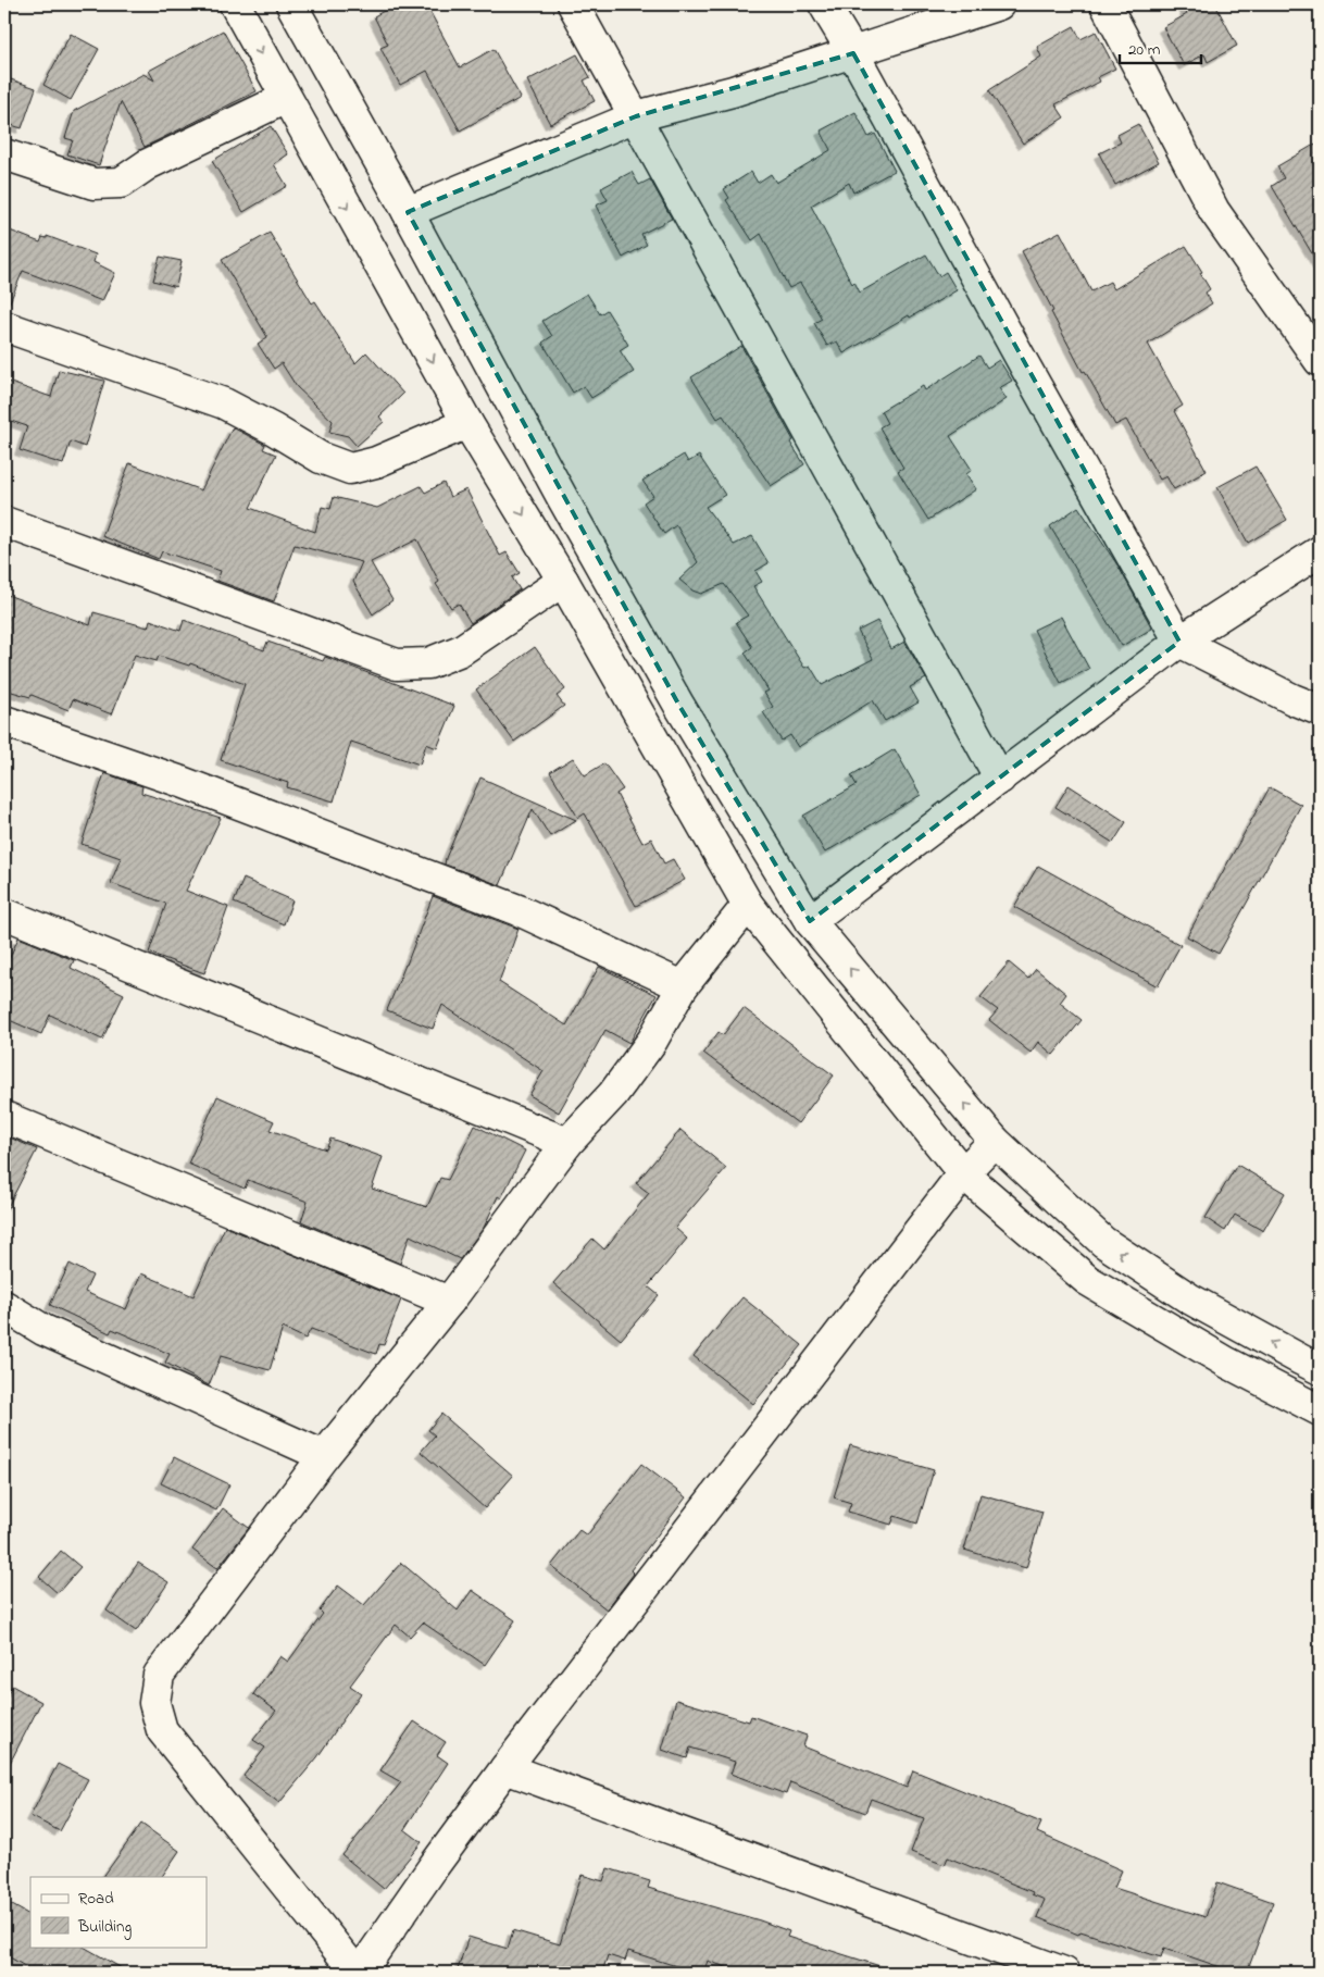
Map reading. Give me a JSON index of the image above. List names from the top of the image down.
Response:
{
  "legend": ["Road", "Building"],
  "scale_bar": "20 m"
}
